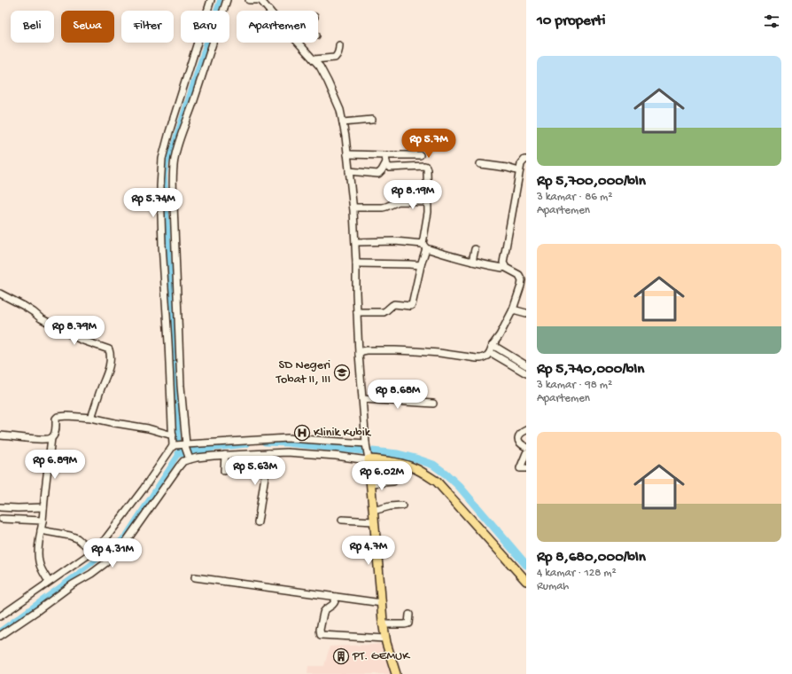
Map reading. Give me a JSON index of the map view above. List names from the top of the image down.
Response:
{
  "places": {
    "school or university": ["SD Negeri Tobat II, III"],
    "hospital": ["Klinik Kubik"],
    "building": ["PT. GEMUK"]
  },
  "page": {
    "heading": "10 properti",
    "chip": [
      "Beli",
      "Sewa",
      "Filter",
      "Baru",
      "Apartemen"
    ],
    "list": [
      {
        "name": "Rp 5,700,000/bln",
        "note": "3 kamar · 86 m² · Apartemen"
      },
      {
        "name": "Rp 5,740,000/bln",
        "note": "3 kamar · 98 m² · Apartemen"
      },
      {
        "name": "Rp 8,680,000/bln",
        "note": "4 kamar · 128 m² · Rumah"
      }
    ],
    "price": [
      "Rp 5.7M",
      "Rp 8.19M",
      "Rp 5.74M",
      "Rp 8.79M",
      "Rp 8.68M",
      "Rp 6.89M",
      "Rp 5.63M",
      "Rp 6.02M",
      "Rp 4.7M",
      "Rp 4.31M"
    ]
  }
}
